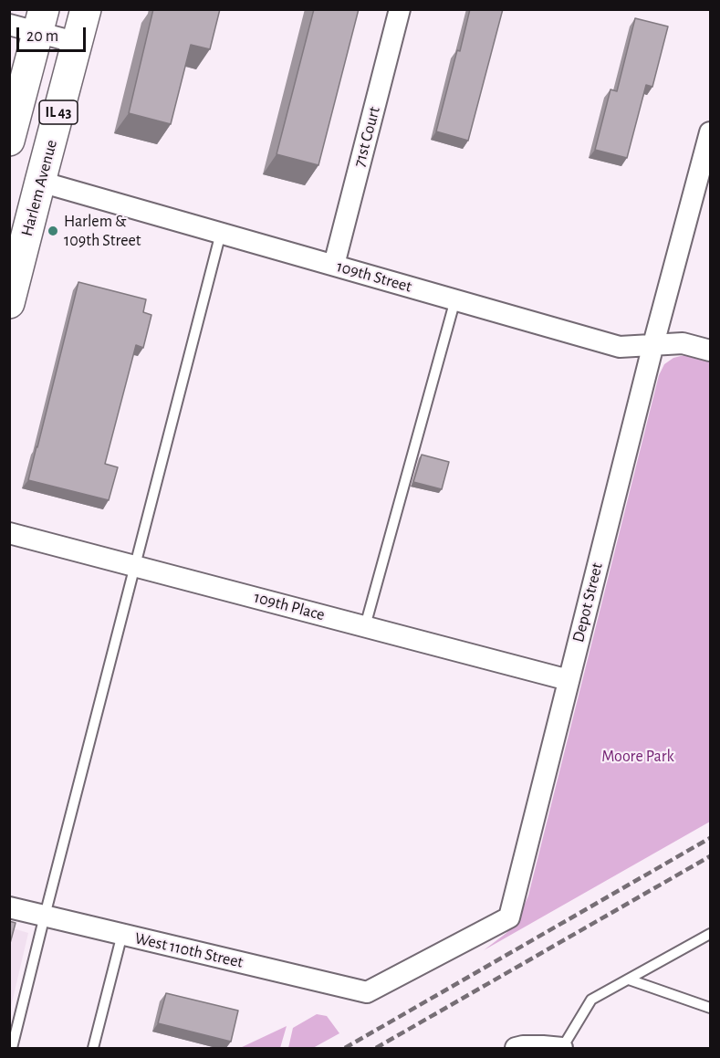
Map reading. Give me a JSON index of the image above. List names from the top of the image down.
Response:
{
  "streets": {
    "main road": ["IL 43", "Harlem Avenue"],
    "street": [
      "71st Court",
      "109th Street",
      "Depot Street",
      "109th Place",
      "West 110th Street"
    ]
  },
  "crossings": [
    ["71st Court", "109th Street"],
    ["Harlem Avenue", "109th Street"],
    ["109th Street", "Depot Street"],
    ["Depot Street", "109th Place"],
    ["Depot Street", "West 110th Street"]
  ],
  "parks": ["Moore Park"],
  "places": ["Harlem & 109th Street"],
  "scale_bar": "20 m"
}
